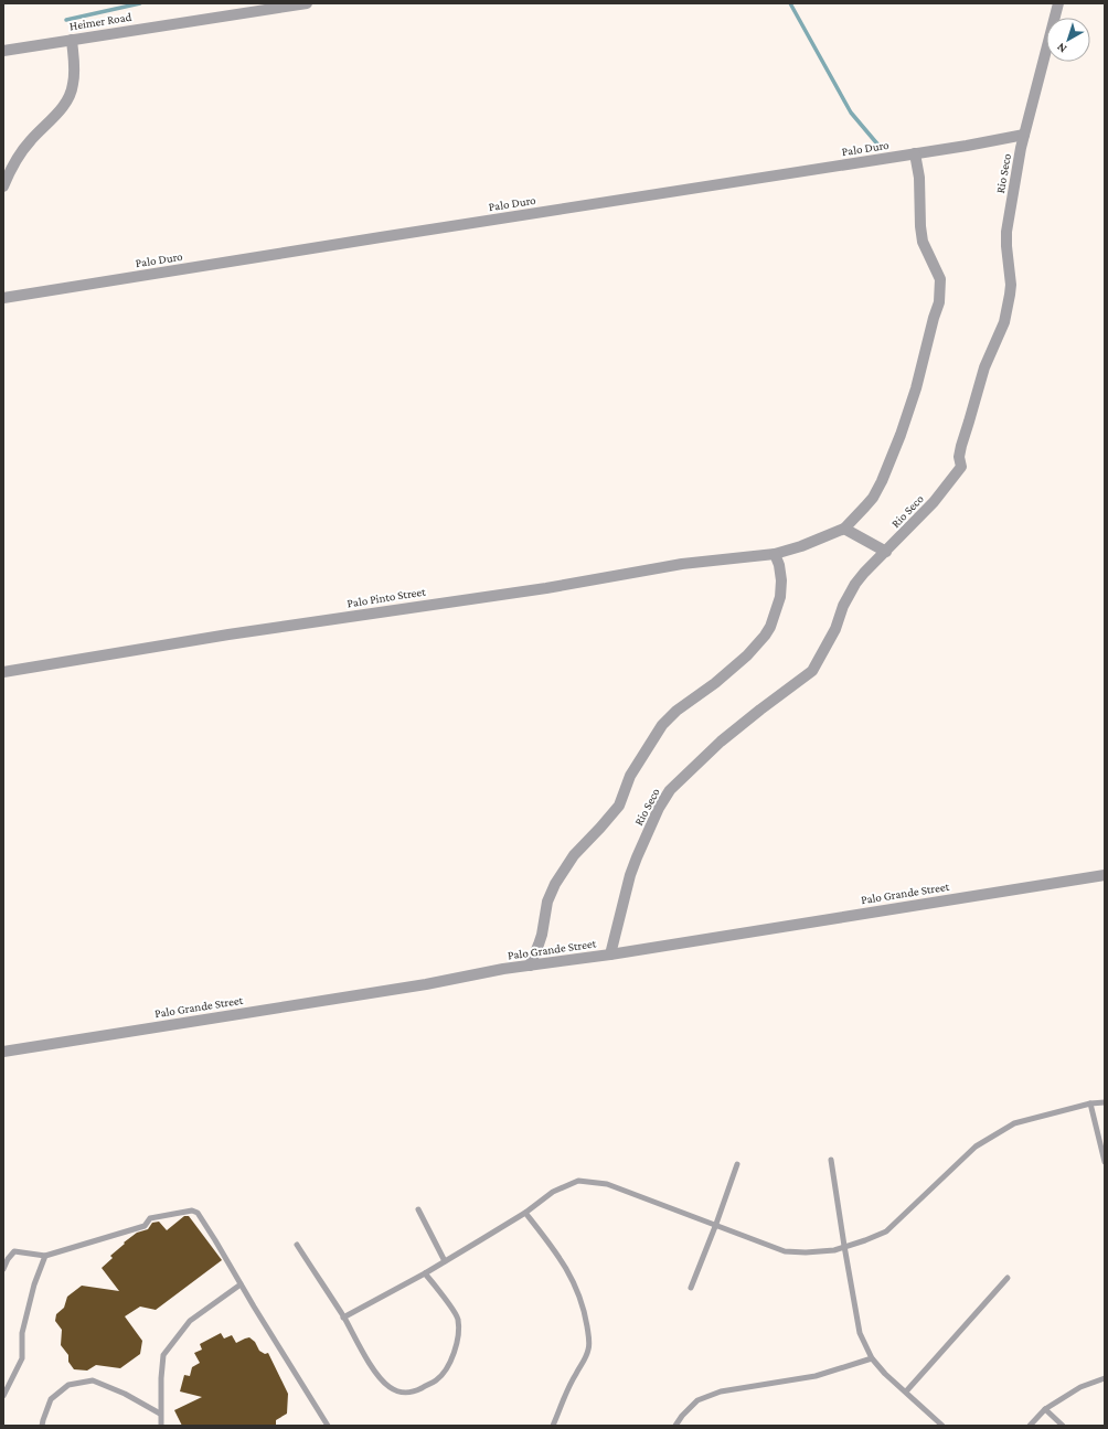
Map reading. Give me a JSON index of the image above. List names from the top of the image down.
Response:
{
  "streets": {
    "street": [
      "Heimer Road",
      "Palo Duro",
      "Rio Seco",
      "Palo Pinto Street",
      "Palo Grande Street"
    ]
  },
  "crossings": [
    ["Palo Duro", "Rio Seco"],
    ["Rio Seco", "Palo Pinto Street"],
    ["Rio Seco", "Palo Grande Street"]
  ],
  "north": "bottom left"
}
